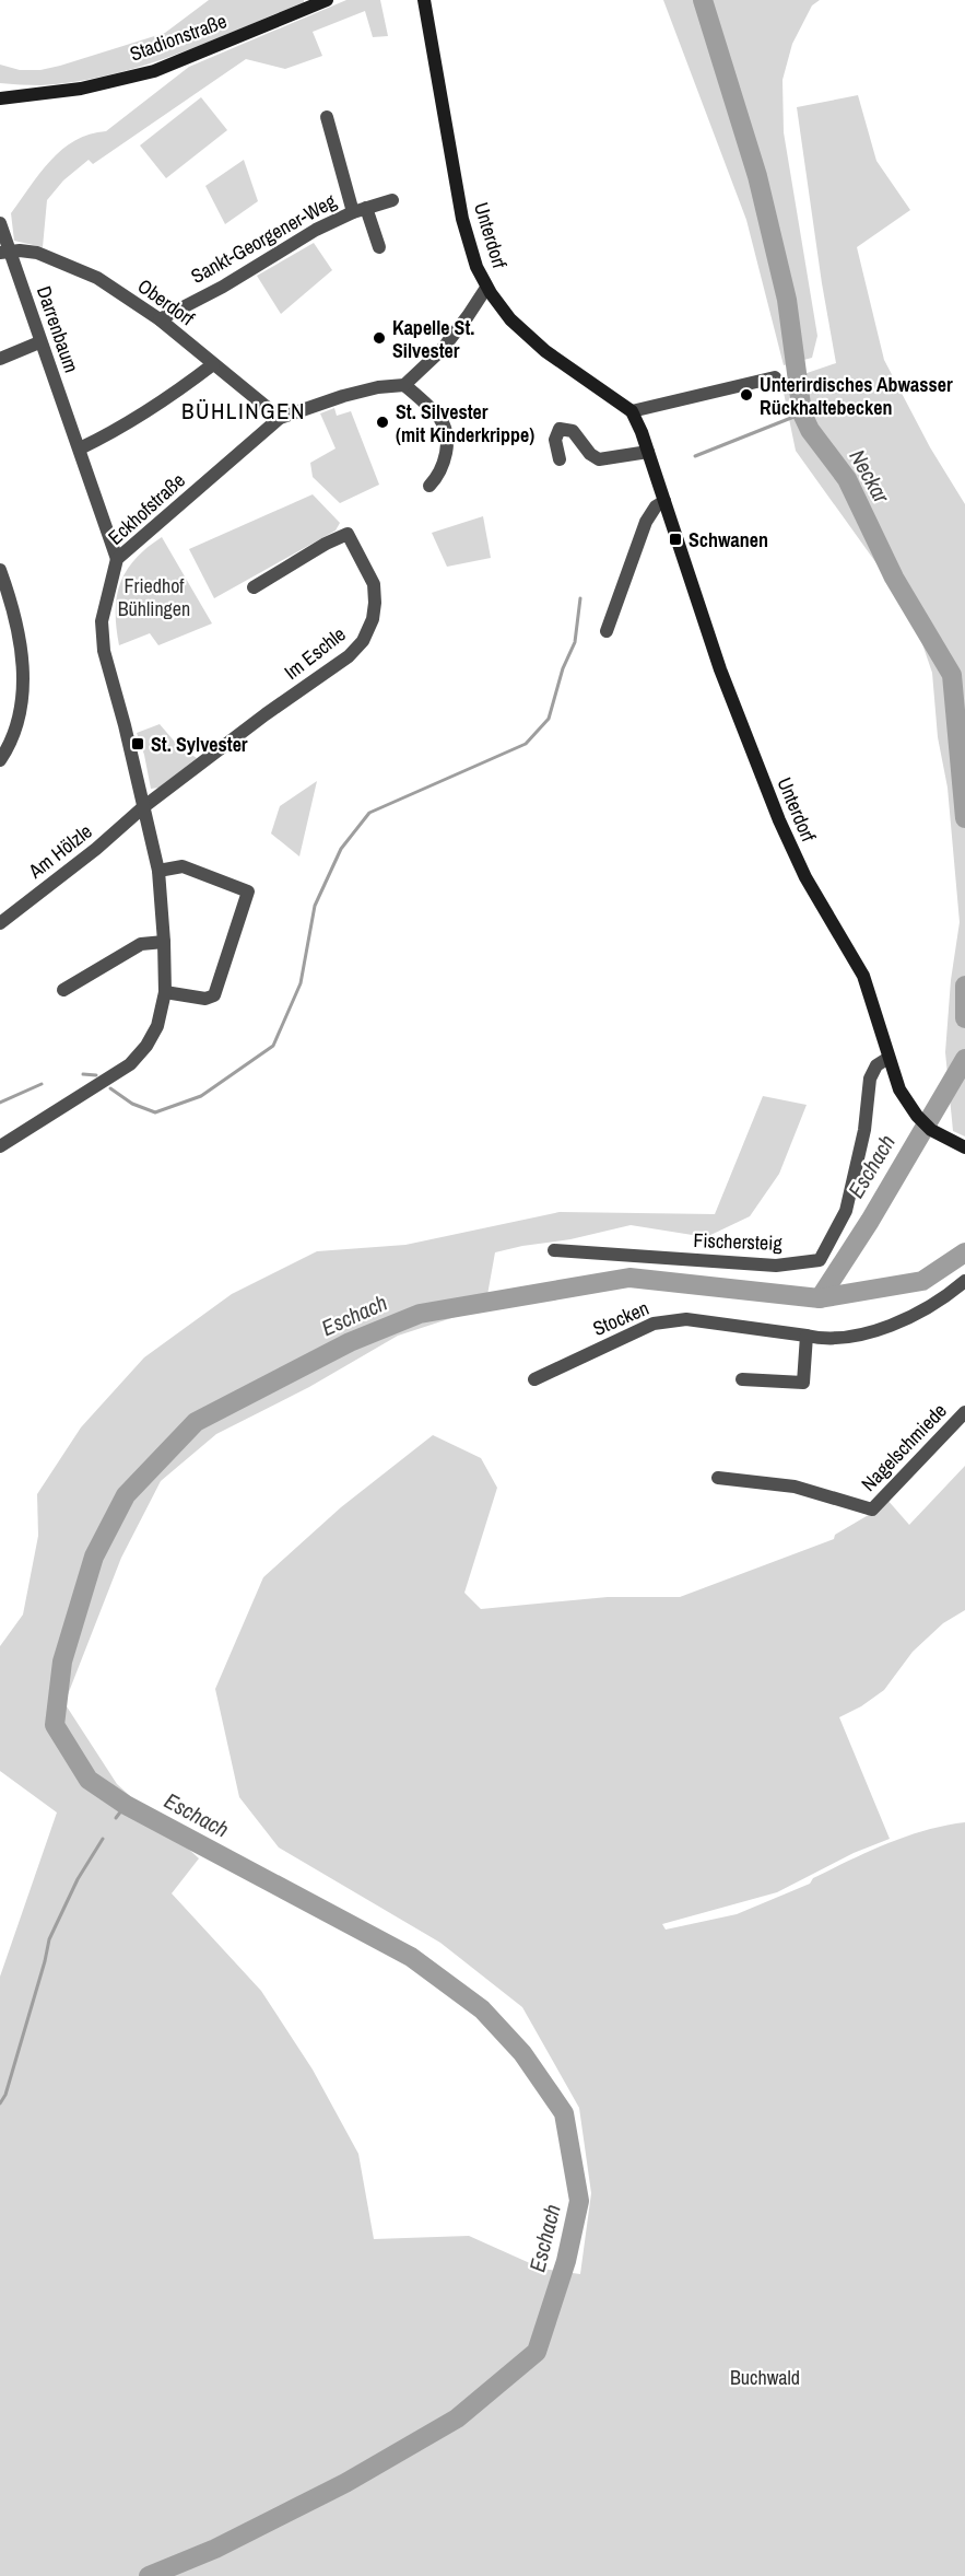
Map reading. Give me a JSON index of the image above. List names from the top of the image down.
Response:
{
  "streets": {
    "street": [
      "Stadionstraße",
      "Unterdorf",
      "Sankt-Georgener-Weg",
      "Oberdorf",
      "Darrenbaum",
      "Eckhofstraße",
      "Im Eschle",
      "Am Hölzle",
      "Fischersteig",
      "Stocken",
      "Nagelschmiede"
    ]
  },
  "crossings": [
    ["Unterdorf", "Fischersteig"],
    ["Sankt-Georgener-Weg", "Oberdorf"],
    ["Oberdorf", "Darrenbaum"],
    ["Oberdorf", "Eckhofstraße"],
    ["Darrenbaum", "Eckhofstraße"],
    ["Eckhofstraße", "Im Eschle"],
    ["Eckhofstraße", "Am Hölzle"],
    ["Im Eschle", "Am Hölzle"]
  ],
  "districts": ["BÜHLINGEN"],
  "water": ["Neckar", "Eschach"],
  "parks": ["Friedhof Bühlingen", "Buchwald"],
  "places": {
    "other": ["Kapelle St. Silvester", "Unterirdisches Abwasser Rückhaltebecken", "St. Silvester (mit Kinderkrippe)"],
    "transit": ["Schwanen", "St. Sylvester"]
  }
}
